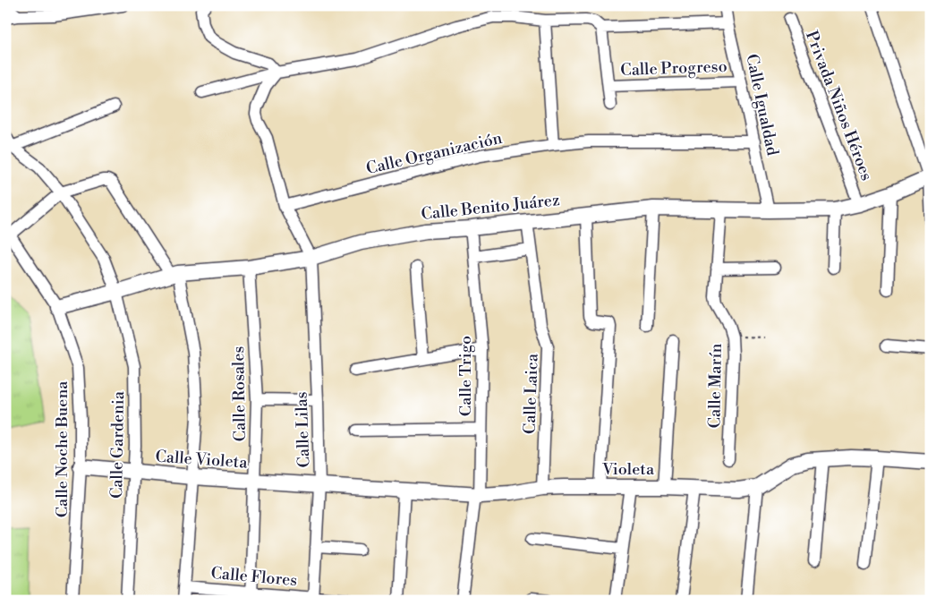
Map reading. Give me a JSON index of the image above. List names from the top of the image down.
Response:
{
  "streets": {
    "street": [
      "Calle Progreso",
      "Calle Igualdad",
      "Privada Niños Héroes",
      "Calle Organización",
      "Calle Benito Juárez",
      "Calle Trigo",
      "Calle Marín",
      "Calle Rosales",
      "Calle Laica",
      "Calle Lilas",
      "Calle Gardenia",
      "Calle Noche Buena",
      "Calle Violeta",
      "Violeta",
      "Calle Flores"
    ]
  },
  "crossings": [
    ["Calle Progreso", "Calle Igualdad"],
    ["Calle Igualdad", "Calle Organización"],
    ["Calle Igualdad", "Calle Benito Juárez"],
    ["Privada Niños Héroes", "Calle Benito Juárez"],
    ["Calle Benito Juárez", "Calle Trigo"],
    ["Calle Benito Juárez", "Calle Marín"],
    ["Calle Benito Juárez", "Calle Rosales"],
    ["Calle Benito Juárez", "Calle Laica"],
    ["Calle Benito Juárez", "Calle Lilas"],
    ["Calle Benito Juárez", "Calle Gardenia"],
    ["Calle Benito Juárez", "Calle Noche Buena"],
    ["Calle Trigo", "Violeta"],
    ["Calle Rosales", "Calle Violeta"],
    ["Calle Rosales", "Calle Flores"],
    ["Calle Laica", "Violeta"],
    ["Calle Lilas", "Calle Violeta"],
    ["Calle Lilas", "Violeta"],
    ["Calle Lilas", "Calle Flores"],
    ["Calle Gardenia", "Calle Violeta"],
    ["Calle Noche Buena", "Calle Violeta"],
    ["Calle Violeta", "Violeta"]
  ]
}
